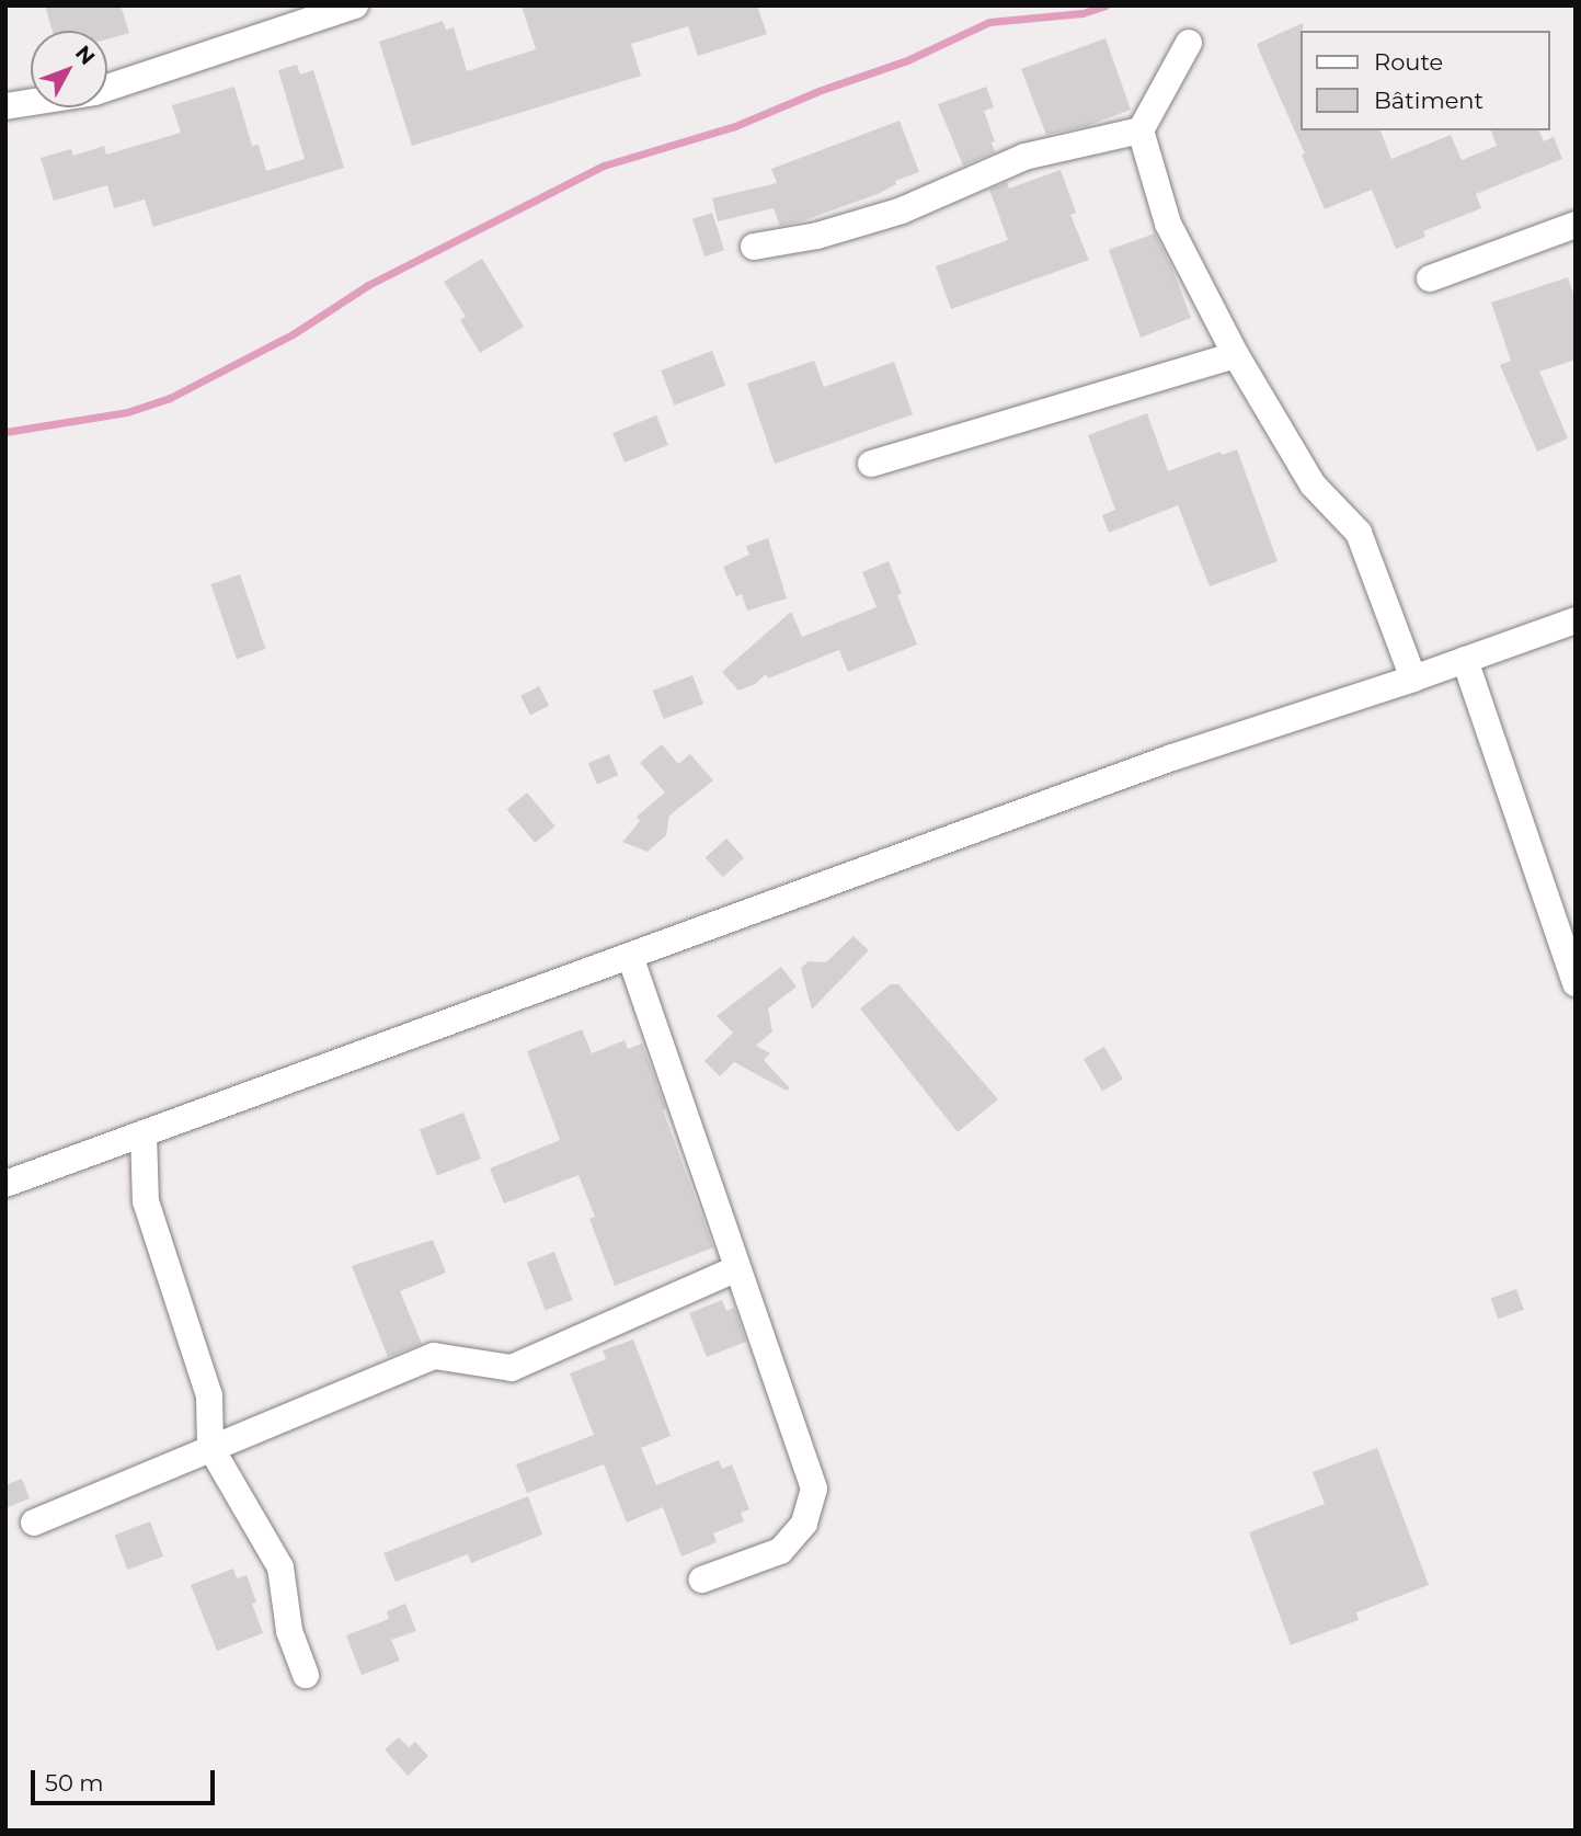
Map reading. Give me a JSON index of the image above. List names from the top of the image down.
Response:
{
  "legend": ["Route", "Bâtiment"],
  "scale_bar": "50 m",
  "north": "top right"
}
